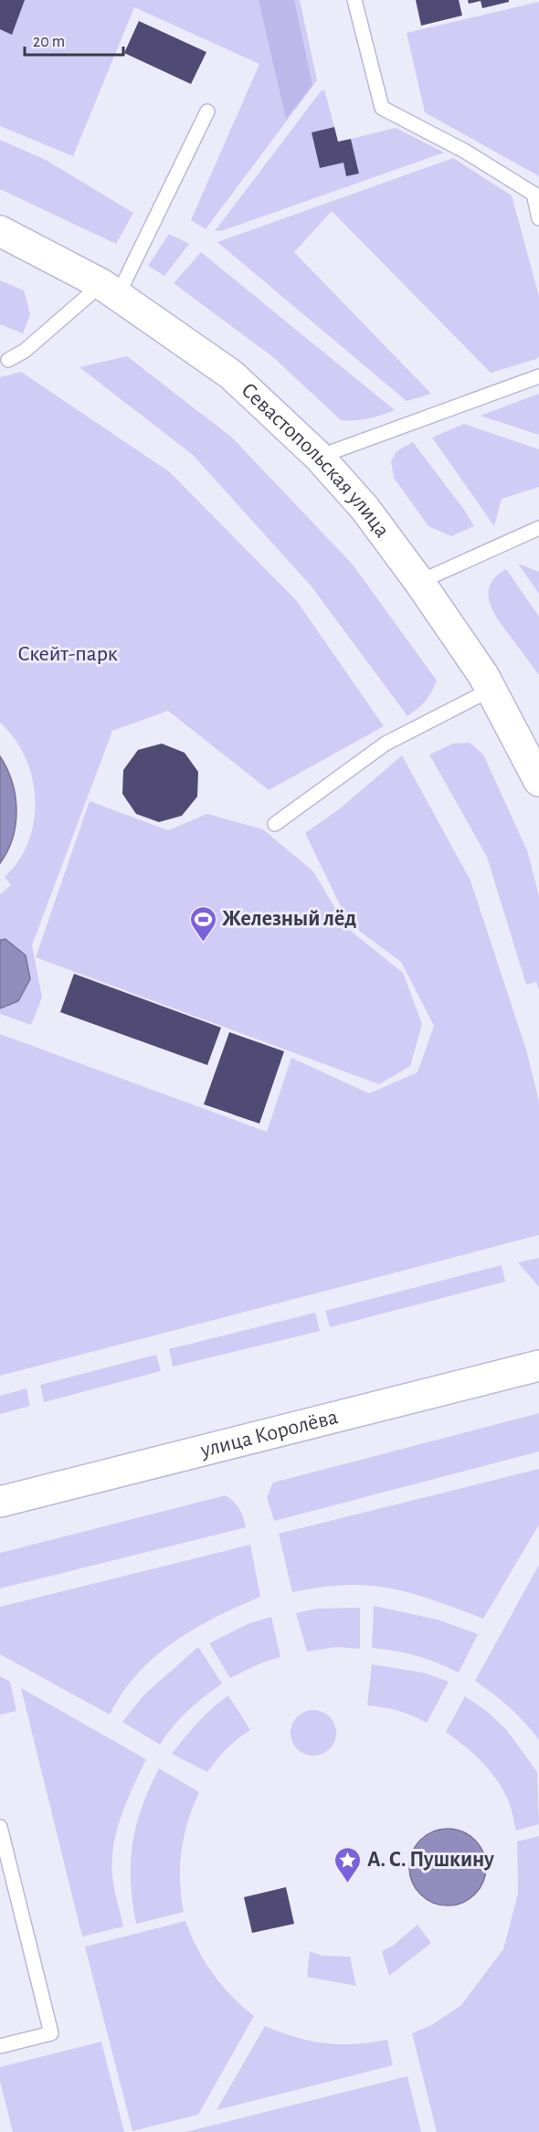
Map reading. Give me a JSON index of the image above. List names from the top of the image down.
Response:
{
  "streets": {
    "main road": ["Севастопольская улица", "улица Королёва"]
  },
  "parks": ["Скейт-парк"],
  "places": {
    "sports": ["Железный лёд"],
    "place": ["А. С. Пушкину"]
  },
  "scale_bar": "20 m"
}
